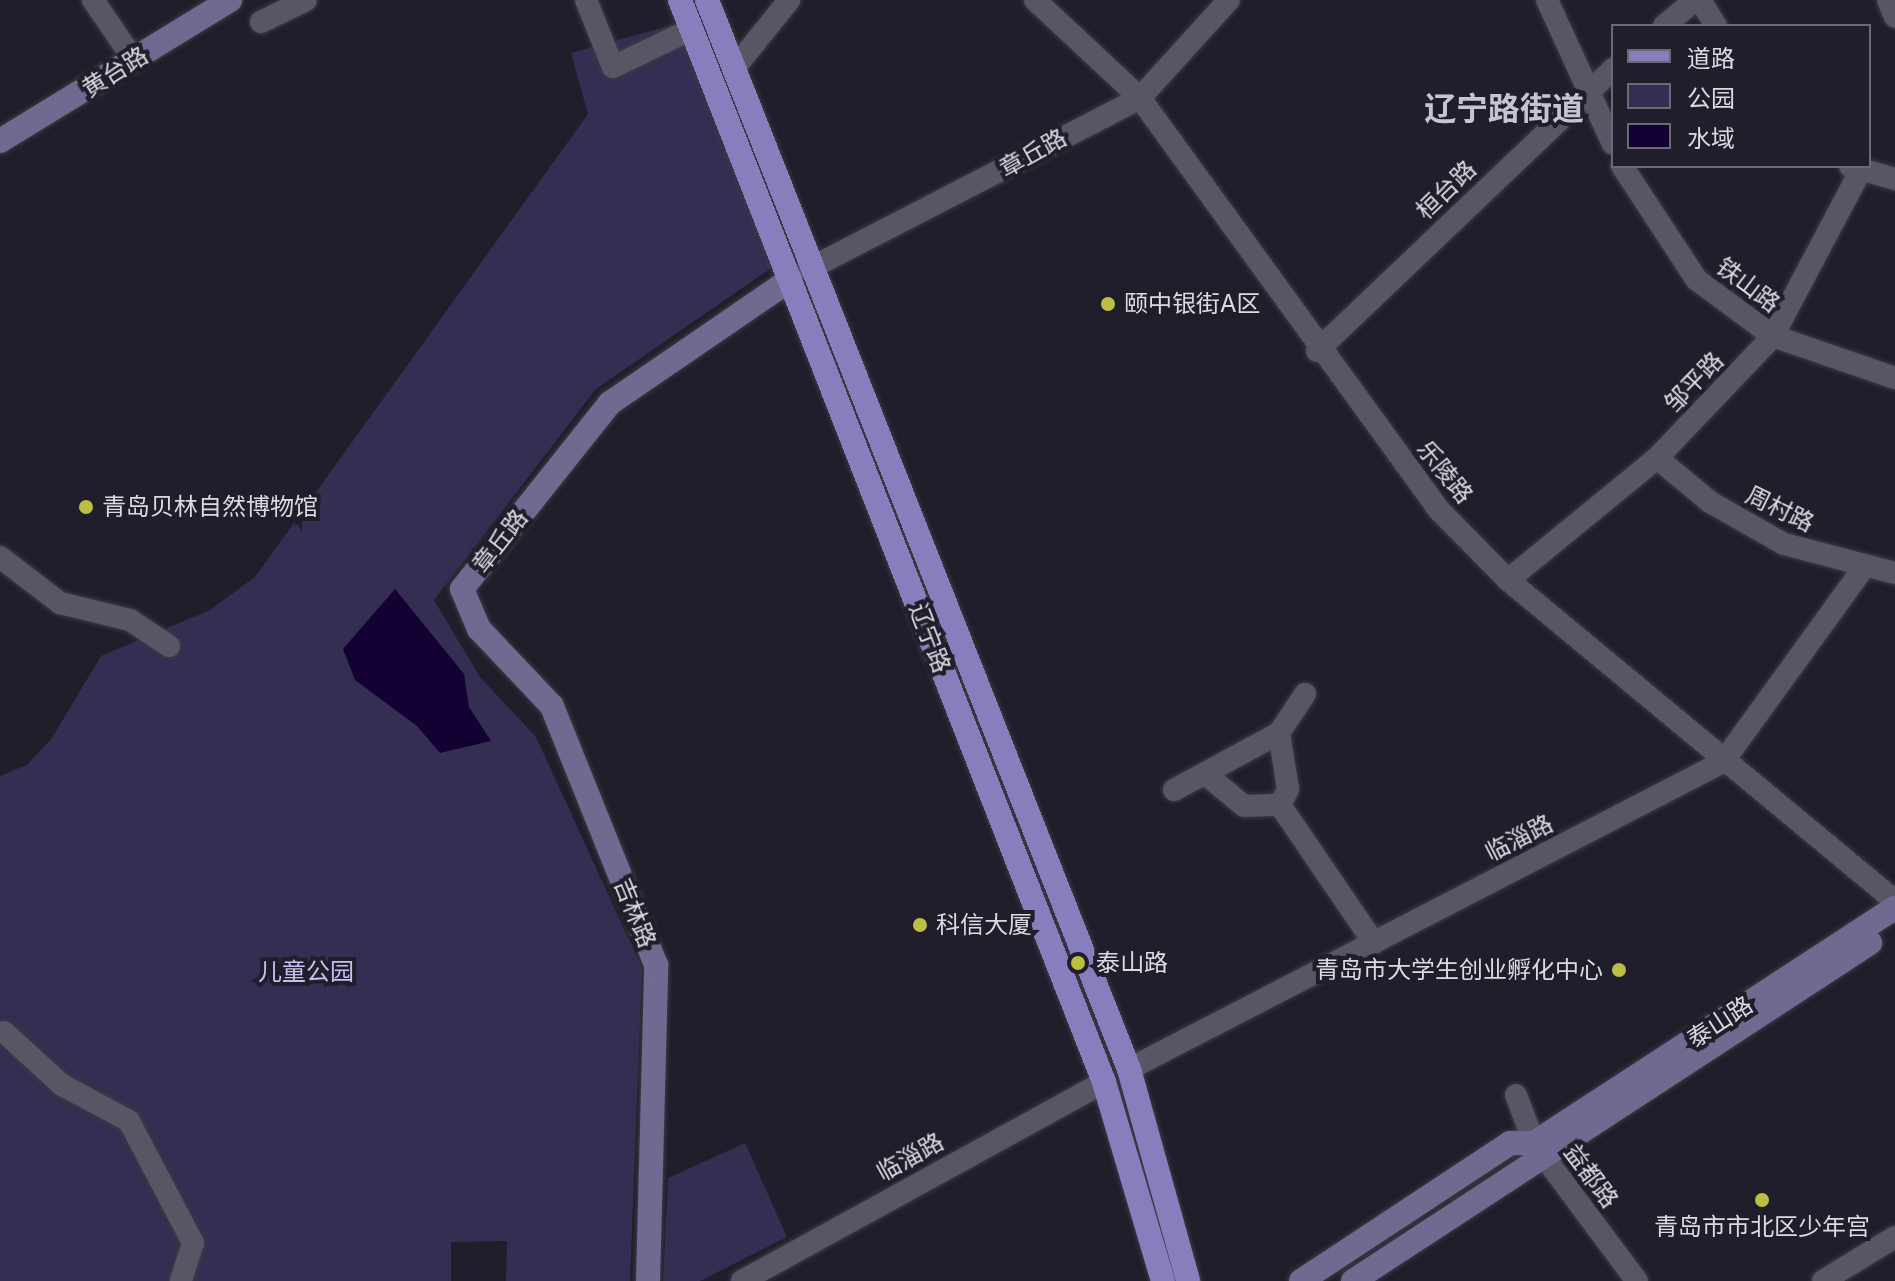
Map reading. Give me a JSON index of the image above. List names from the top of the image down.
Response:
{
  "streets": {
    "main road": ["辽宁路"],
    "street": [
      "黄台路",
      "章丘路",
      "桓台路",
      "铁山路",
      "邹平路",
      "乐陵路",
      "周村路",
      "临淄路",
      "吉林路",
      "泰山路",
      "益都路"
    ]
  },
  "crossings": [
    ["章丘路", "乐陵路"],
    ["章丘路", "辽宁路"],
    ["章丘路", "吉林路"],
    ["桓台路", "乐陵路"],
    ["铁山路", "邹平路"],
    ["邹平路", "乐陵路"],
    ["邹平路", "周村路"],
    ["乐陵路", "临淄路"],
    ["周村路", "临淄路"],
    ["辽宁路", "临淄路"],
    ["泰山路", "益都路"]
  ],
  "districts": ["辽宁路街道"],
  "parks": ["儿童公园"],
  "places": [
    "颐中银街A区",
    "青岛贝林自然博物馆",
    "科信大厦",
    "泰山路",
    "青岛市大学生创业孵化中心",
    "青岛市市北区少年宫"
  ],
  "legend": ["道路", "公园", "水域"]
}
